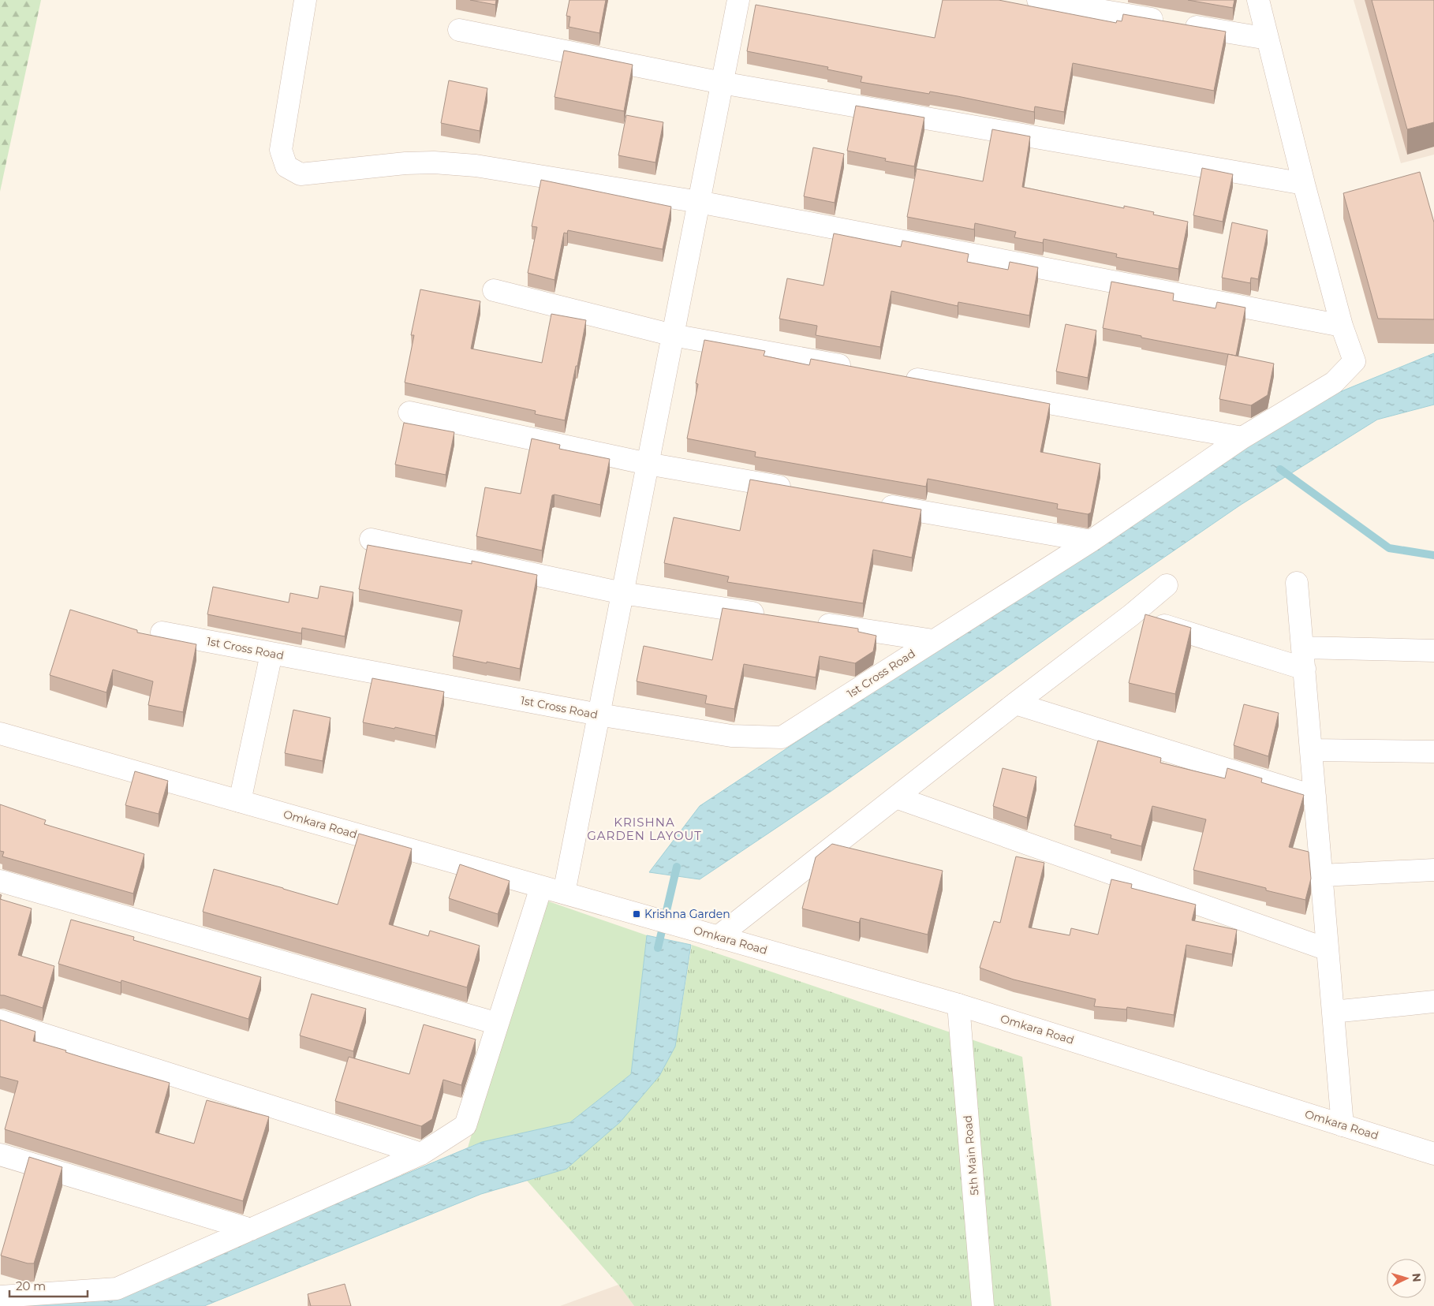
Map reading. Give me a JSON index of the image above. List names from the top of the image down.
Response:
{
  "streets": {
    "street": ["1st Cross Road", "Omkara Road", "5th Main Road"]
  },
  "crossings": [
    ["Omkara Road", "5th Main Road"]
  ],
  "districts": ["KRISHNA GARDEN LAYOUT"],
  "places": {
    "transit": ["Krishna Garden"]
  },
  "scale_bar": "20 m",
  "north": "right"
}
